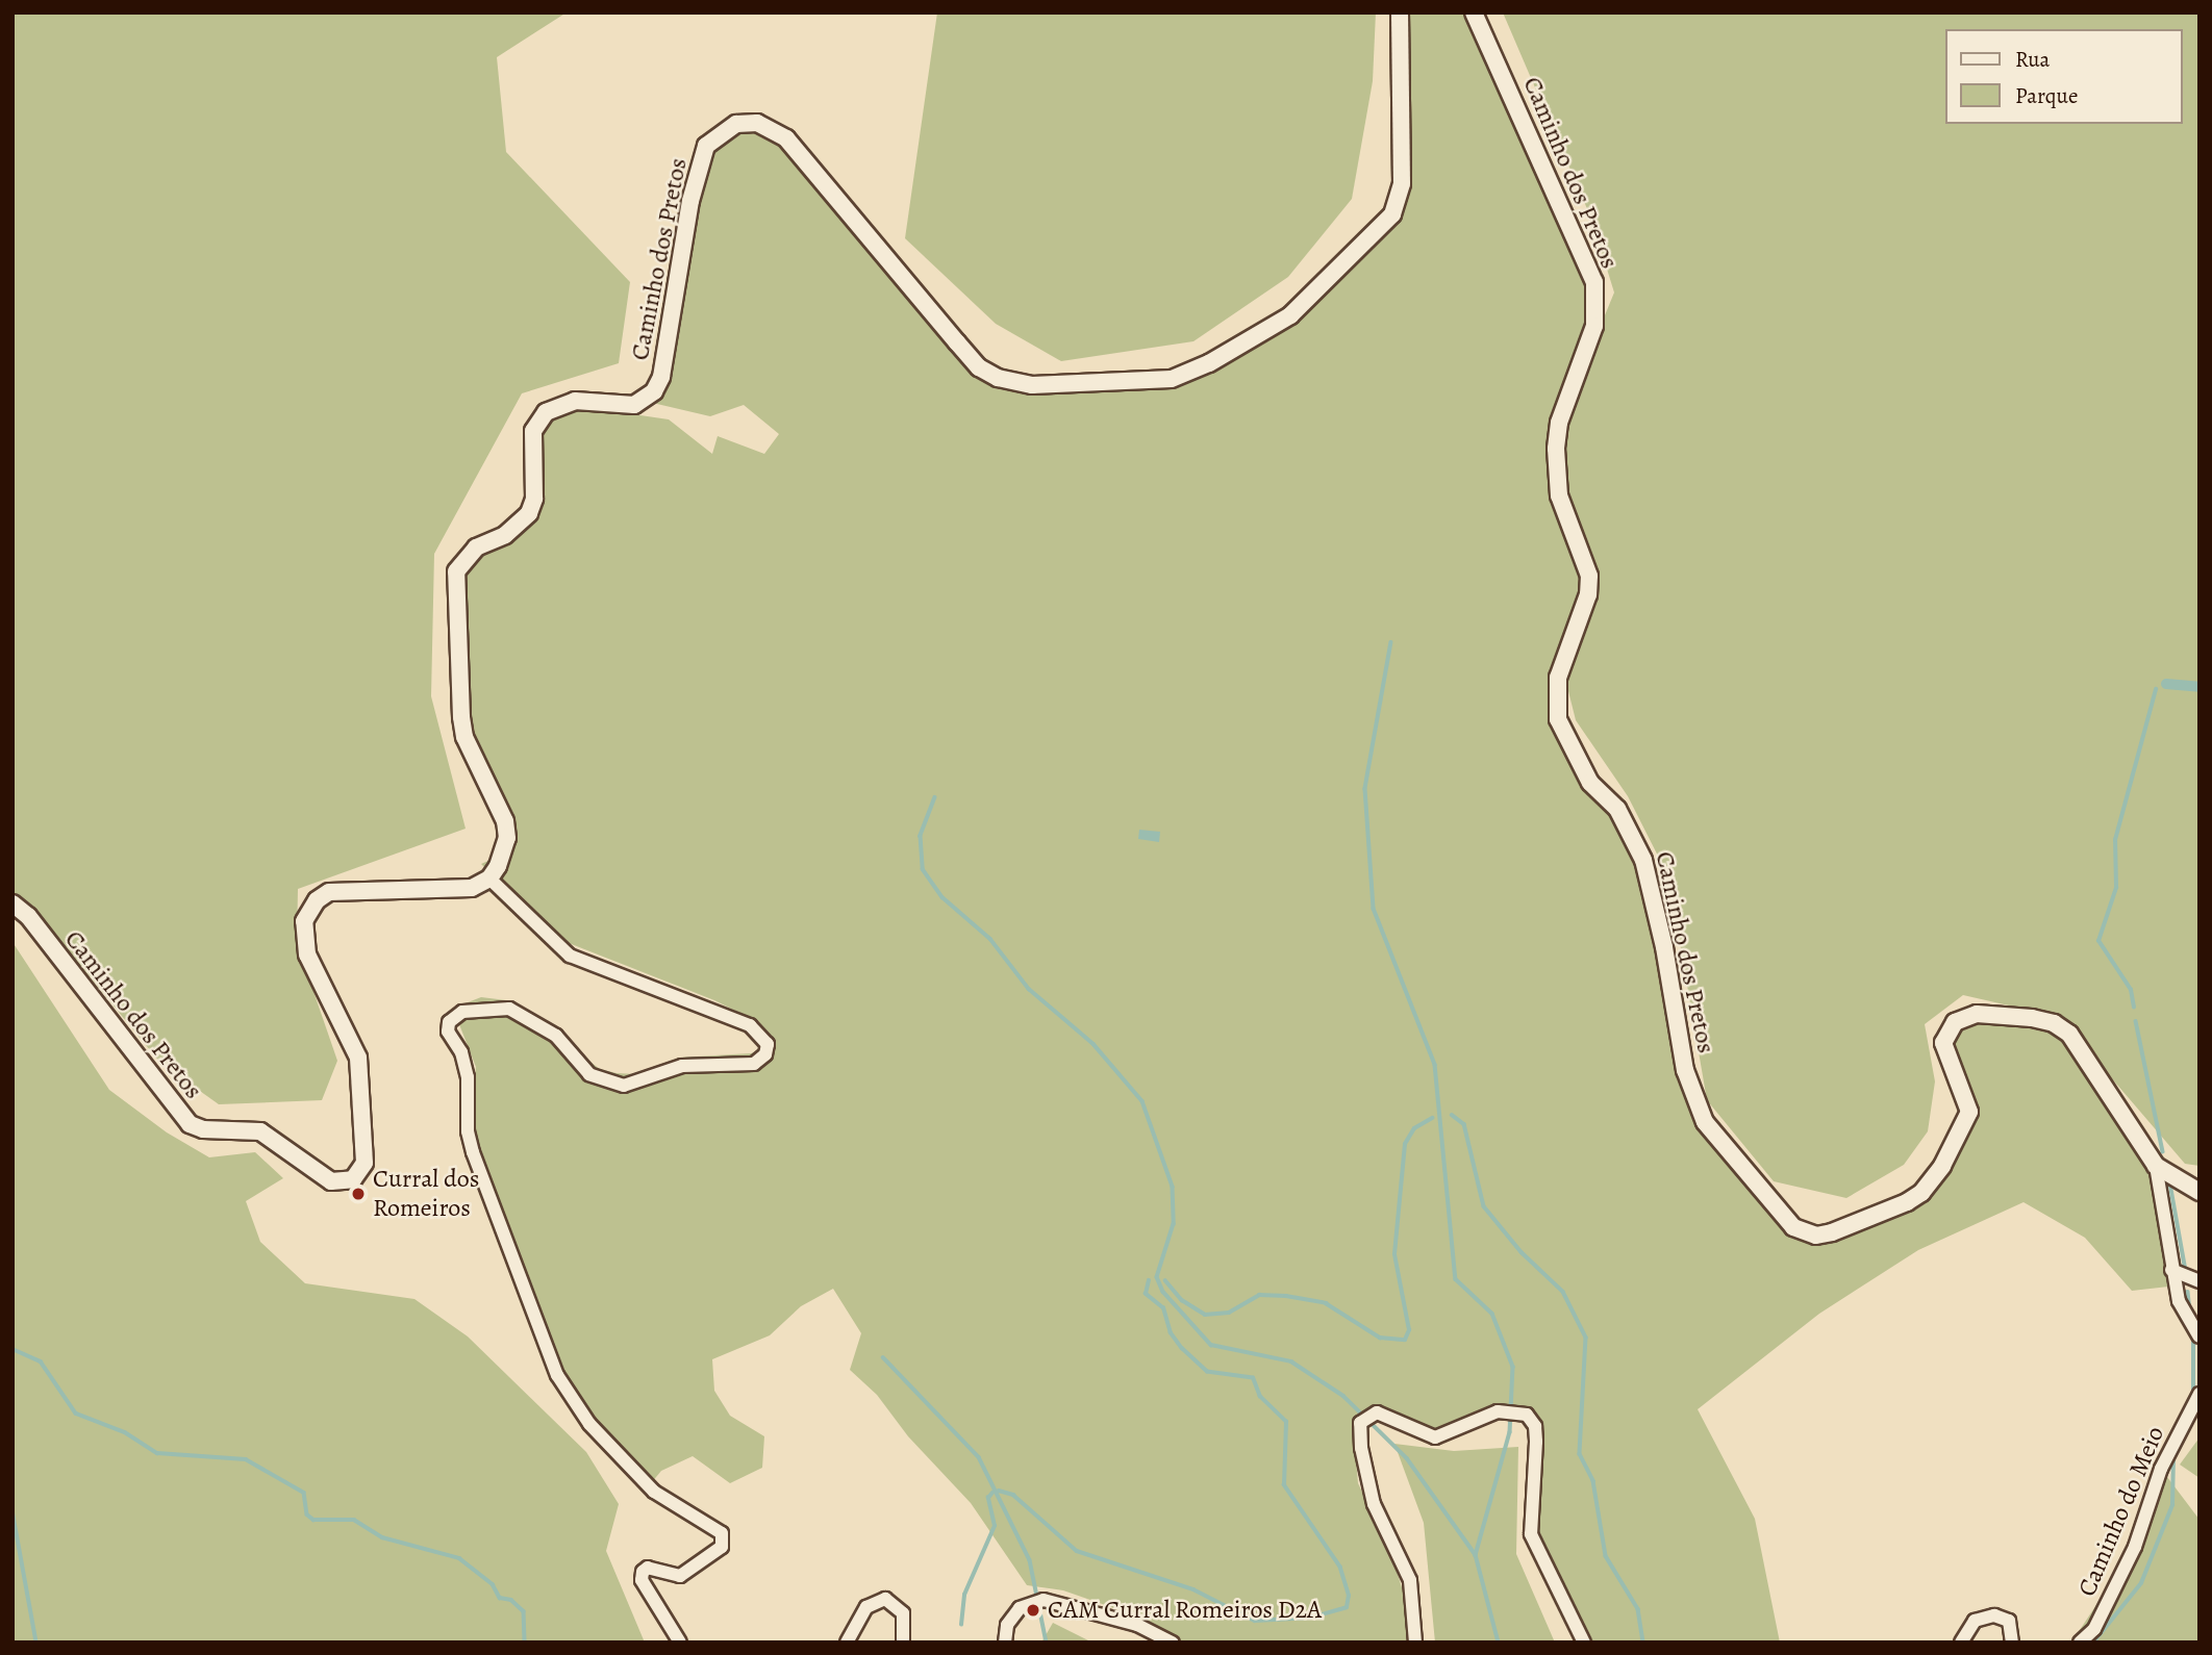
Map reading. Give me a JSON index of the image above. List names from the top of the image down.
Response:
{
  "streets": {
    "main road": ["Caminho dos Pretos"],
    "street": ["Caminho do Meio"]
  },
  "places": ["Curral dos Romeiros", "CAM Curral Romeiros D2A"],
  "legend": ["Rua", "Parque"]
}
